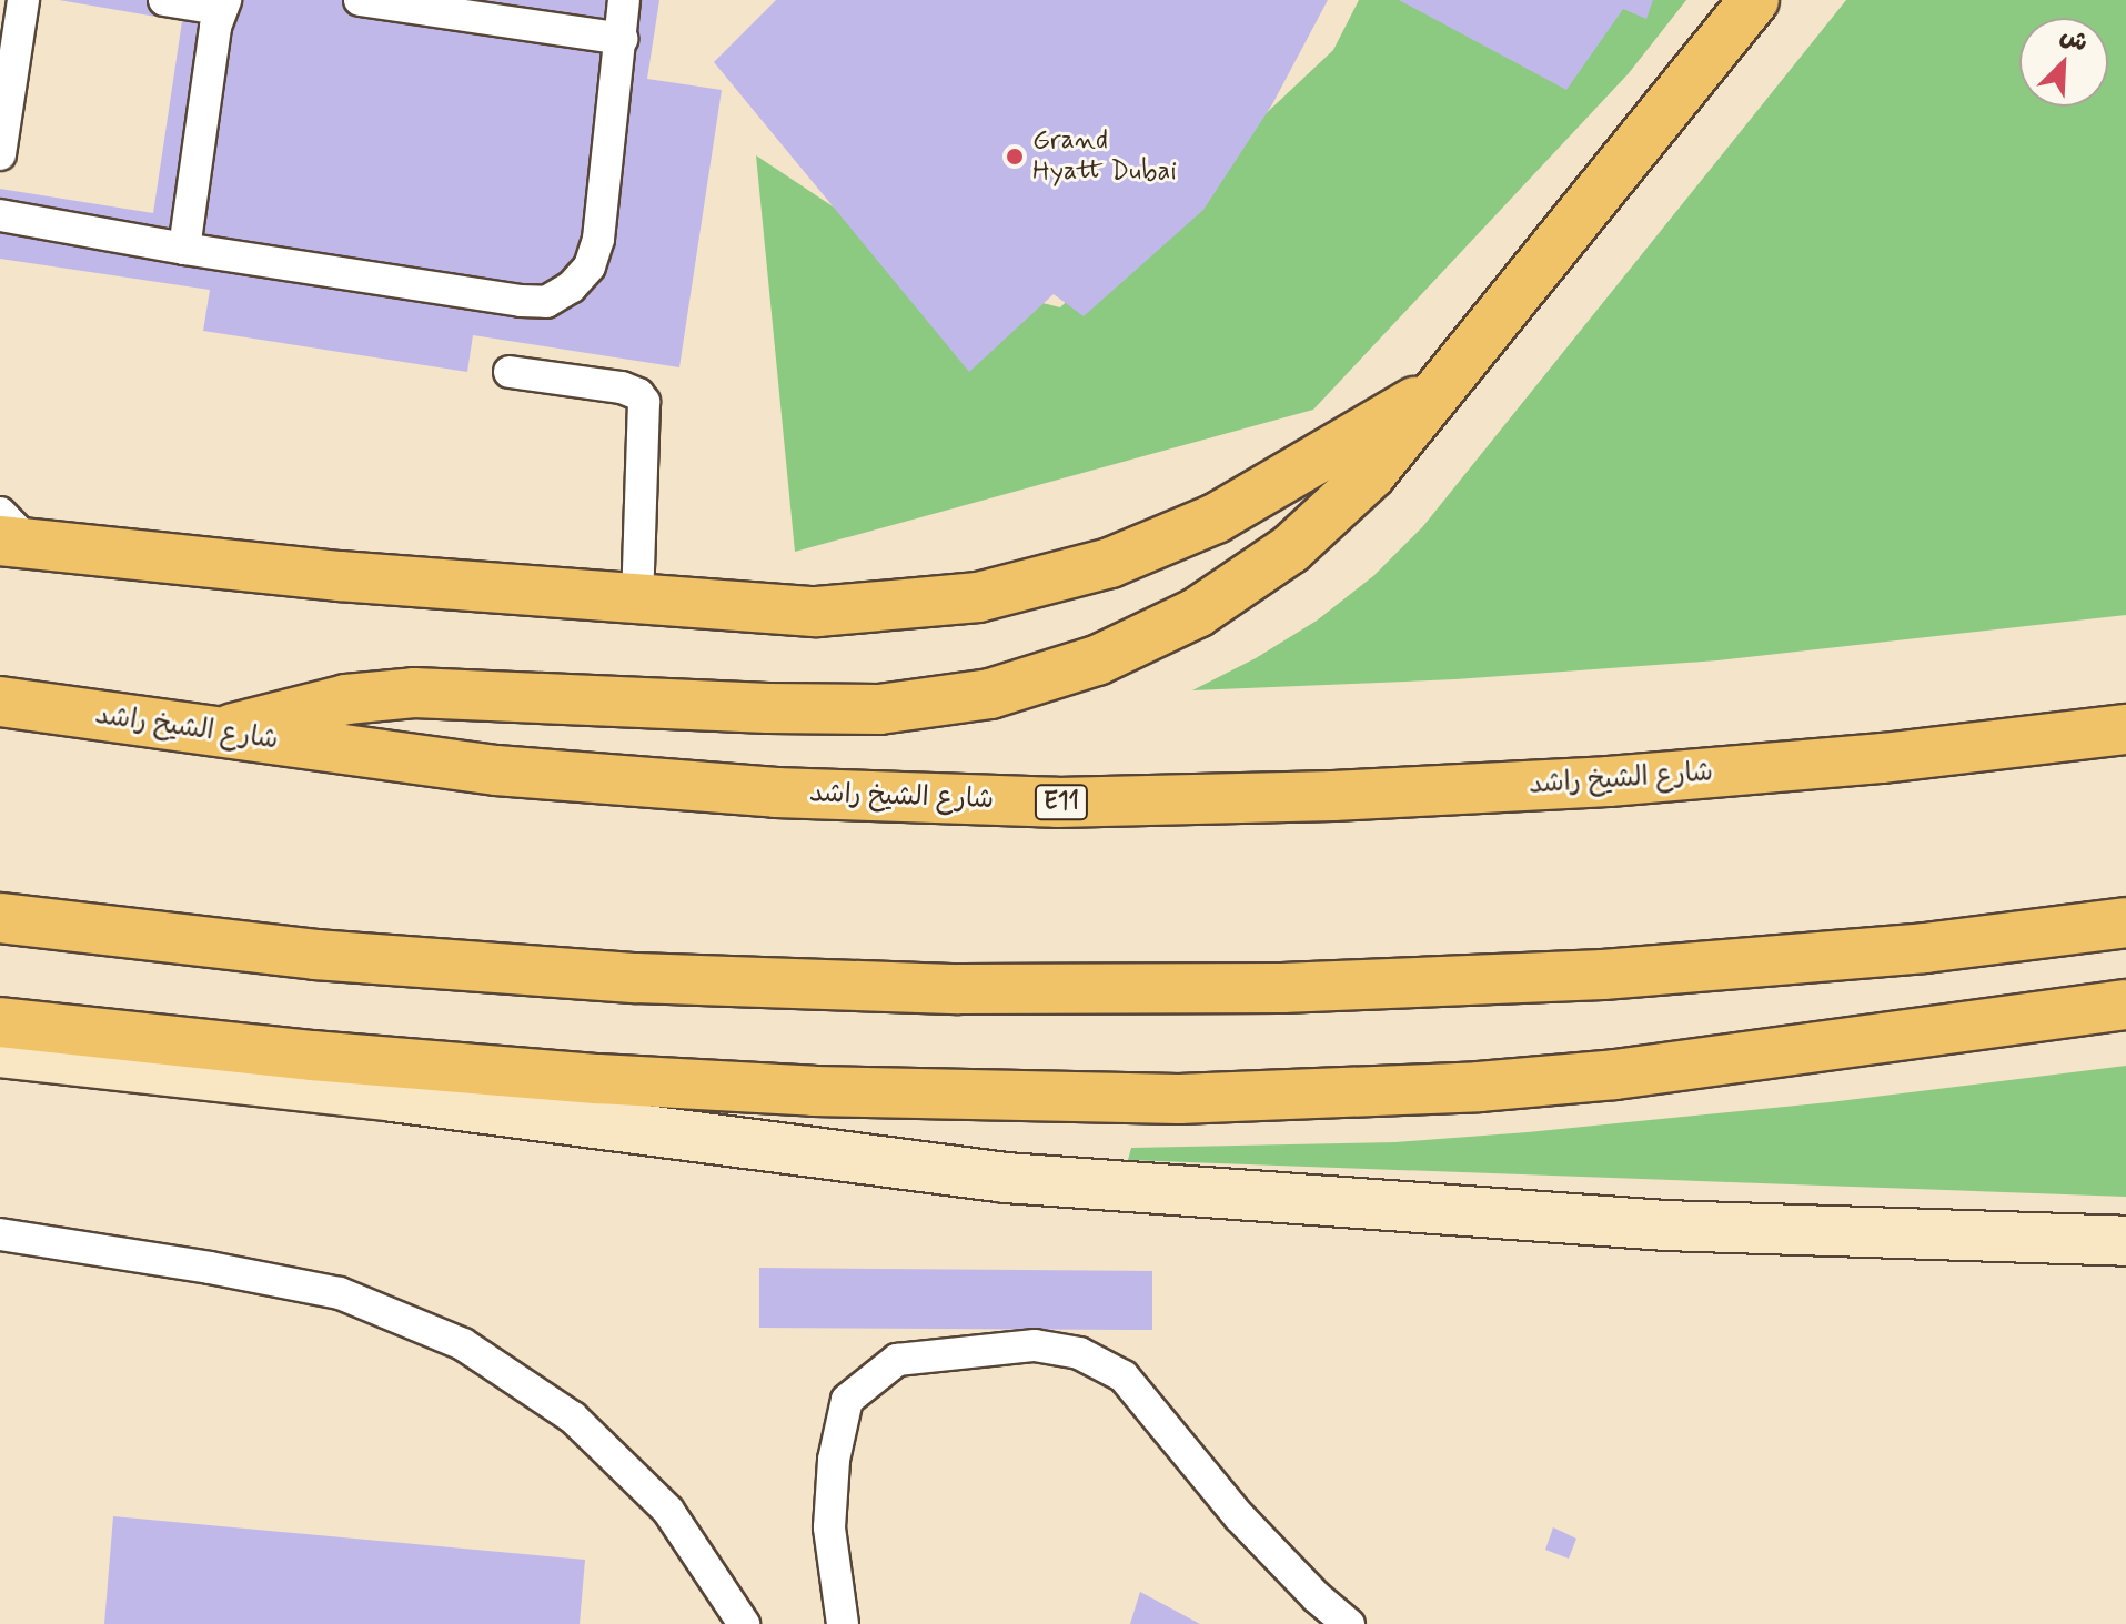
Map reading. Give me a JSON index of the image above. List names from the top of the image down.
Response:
{
  "streets": {
    "highway": ["شارع الشيخ راشد", "E11"]
  },
  "places": ["Grand Hyatt Dubai"],
  "north": "top right"
}
